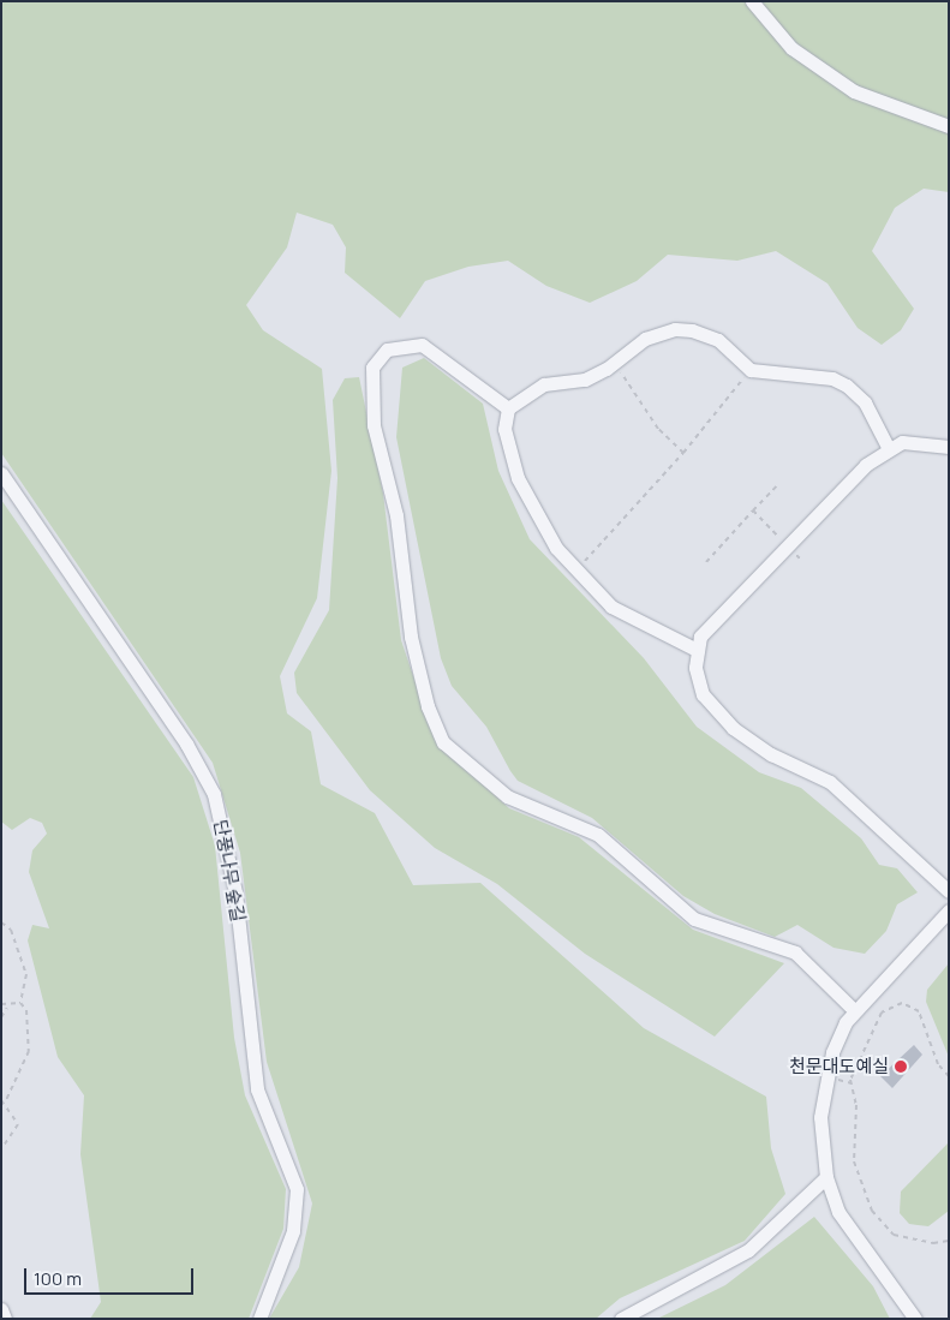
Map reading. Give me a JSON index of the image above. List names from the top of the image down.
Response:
{
  "streets": {
    "lane": ["단풍나무 숲길"]
  },
  "places": ["천문대도예실"],
  "scale_bar": "100 m"
}
